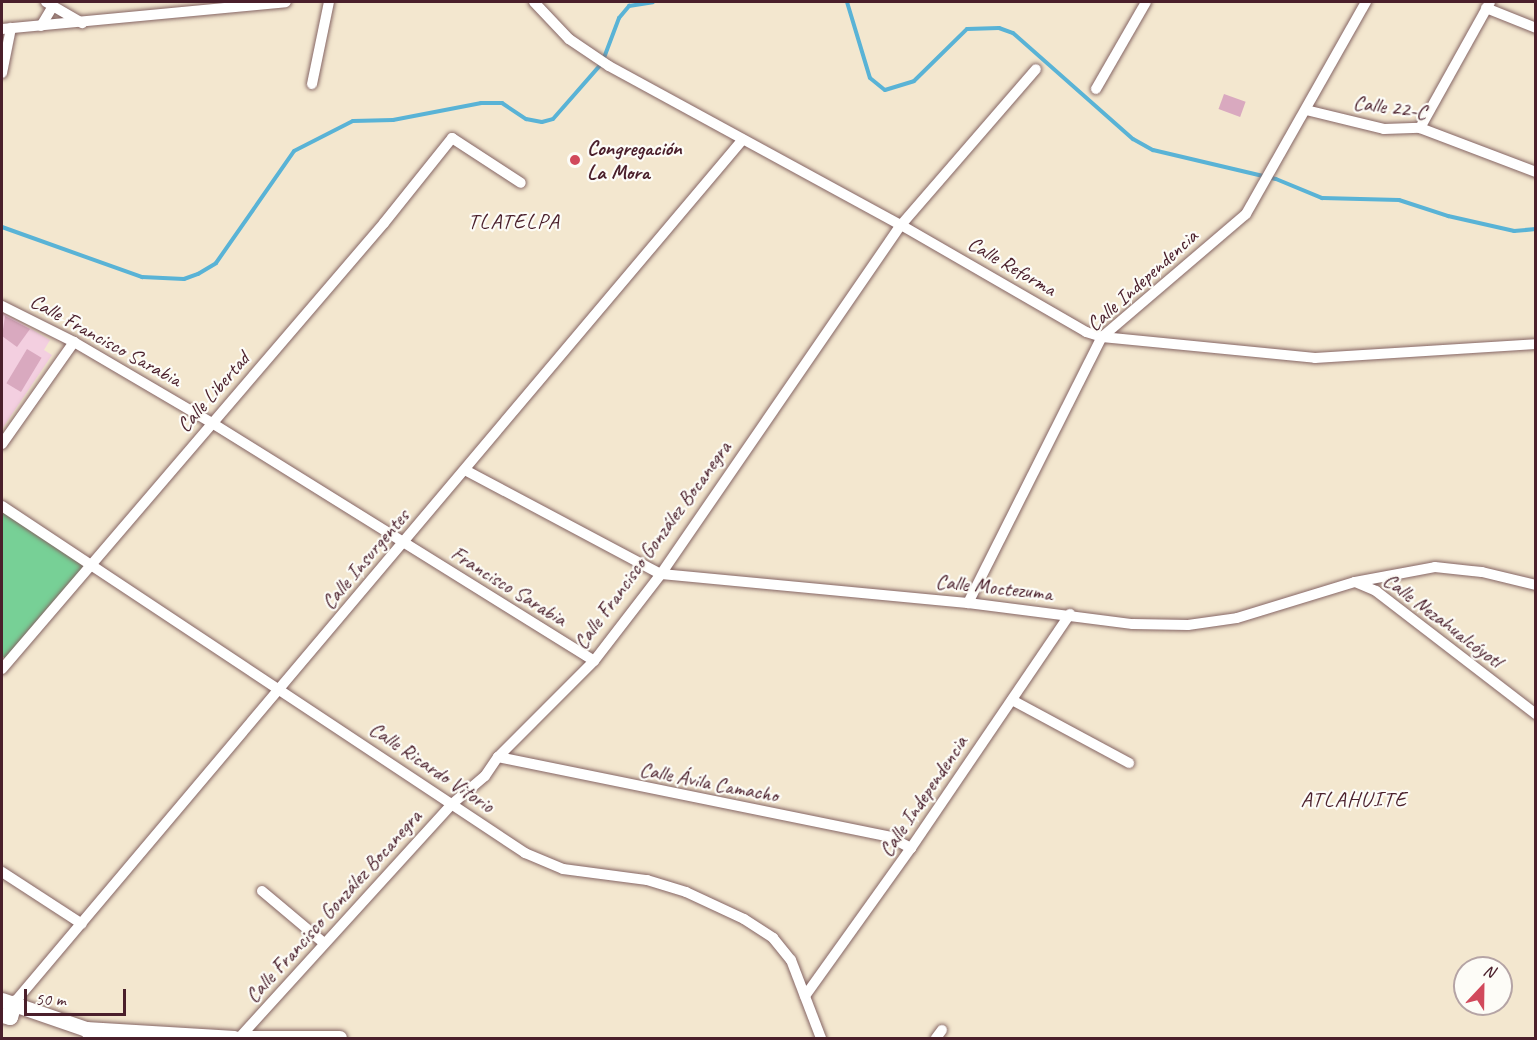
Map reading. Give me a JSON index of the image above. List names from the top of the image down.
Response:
{
  "streets": {
    "street": [
      "Calle 22-C",
      "Calle Reforma",
      "Calle Independencia",
      "Calle Francisco Sarabia",
      "Calle Libertad",
      "Calle Francisco González Bocanegra",
      "Calle Insurgentes",
      "Francisco Sarabia",
      "Calle Moctezuma",
      "Calle Nezahualcóyotl",
      "Calle Ricardo Vitorio",
      "Calle Ávila Camacho"
    ]
  },
  "crossings": [
    ["Calle 22-C", "Calle Independencia"],
    ["Calle Reforma", "Calle Independencia"],
    ["Calle Reforma", "Calle Francisco González Bocanegra"],
    ["Calle Reforma", "Calle Insurgentes"],
    ["Calle Independencia", "Calle Moctezuma"],
    ["Calle Independencia", "Calle Ricardo Vitorio"],
    ["Calle Independencia", "Calle Ávila Camacho"],
    ["Calle Francisco Sarabia", "Calle Libertad"],
    ["Calle Francisco Sarabia", "Calle Insurgentes"],
    ["Calle Francisco Sarabia", "Francisco Sarabia"],
    ["Calle Libertad", "Calle Ricardo Vitorio"],
    ["Calle Francisco González Bocanegra", "Francisco Sarabia"],
    ["Calle Francisco González Bocanegra", "Calle Moctezuma"],
    ["Calle Francisco González Bocanegra", "Calle Ricardo Vitorio"],
    ["Calle Francisco González Bocanegra", "Calle Ávila Camacho"],
    ["Calle Insurgentes", "Francisco Sarabia"],
    ["Calle Insurgentes", "Calle Moctezuma"],
    ["Calle Insurgentes", "Calle Ricardo Vitorio"],
    ["Calle Moctezuma", "Calle Nezahualcóyotl"]
  ],
  "districts": ["TLATELPA", "ATLAHUITE"],
  "places": ["Congregación La Mora"],
  "scale_bar": "50 m",
  "north": "top"
}
